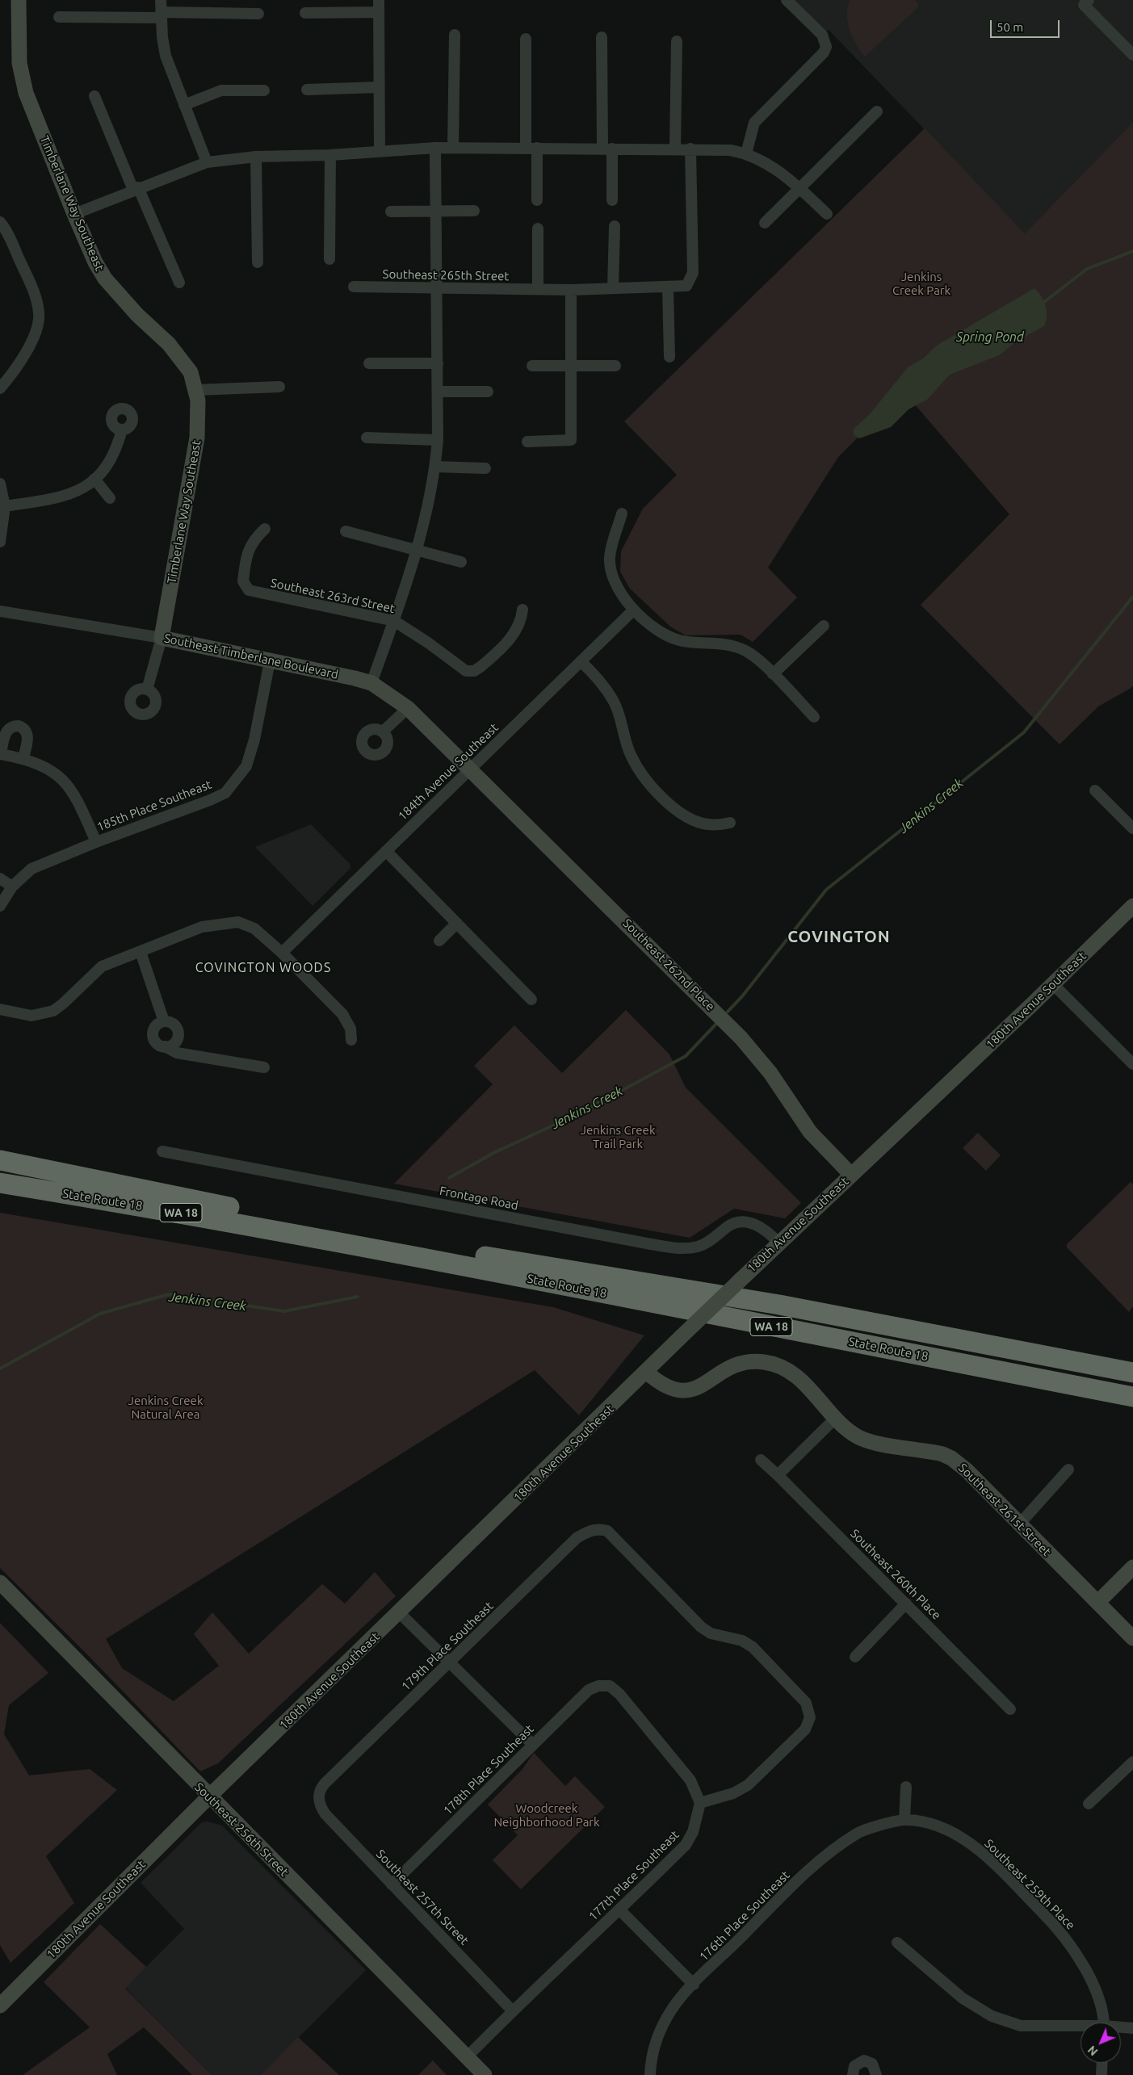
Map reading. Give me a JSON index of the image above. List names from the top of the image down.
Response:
{
  "streets": {
    "highway": ["State Route 18", "WA 18"],
    "street": [
      "Timberlane Way Southeast",
      "Southeast 265th Street",
      "Southeast 263rd Street",
      "Southeast Timberlane Boulevard",
      "184th Avenue Southeast",
      "185th Place Southeast",
      "Southeast 262nd Place",
      "180th Avenue Southeast",
      "Frontage Road",
      "Southeast 261st Street",
      "Southeast 260th Place",
      "179th Place Southeast",
      "178th Place Southeast",
      "Southeast 256th Street",
      "177th Place Southeast",
      "Southeast 259th Place",
      "Southeast 257th Street",
      "176th Place Southeast"
    ]
  },
  "crossings": [
    ["Timberlane Way Southeast", "Southeast Timberlane Boulevard"],
    ["Southeast Timberlane Boulevard", "184th Avenue Southeast"],
    ["Southeast Timberlane Boulevard", "185th Place Southeast"],
    ["Southeast Timberlane Boulevard", "Southeast 262nd Place"],
    ["184th Avenue Southeast", "Southeast 262nd Place"],
    ["Southeast 262nd Place", "180th Avenue Southeast"],
    ["180th Avenue Southeast", "Frontage Road"],
    ["180th Avenue Southeast", "Southeast 261st Street"],
    ["180th Avenue Southeast", "Southeast 256th Street"],
    ["179th Place Southeast", "178th Place Southeast"],
    ["179th Place Southeast", "177th Place Southeast"],
    ["179th Place Southeast", "Southeast 257th Street"],
    ["178th Place Southeast", "177th Place Southeast"],
    ["178th Place Southeast", "Southeast 257th Street"],
    ["Southeast 256th Street", "177th Place Southeast"],
    ["177th Place Southeast", "Southeast 257th Street"],
    ["Southeast 259th Place", "176th Place Southeast"]
  ],
  "districts": ["COVINGTON", "COVINGTON WOODS"],
  "water": ["Spring Pond", "Jenkins Creek"],
  "parks": [
    "Jenkins Creek Park",
    "Jenkins Creek Trail Park",
    "Jenkins Creek Natural Area",
    "Woodcreek Neighborhood Park"
  ],
  "scale_bar": "50 m",
  "north": "bottom left"
}
